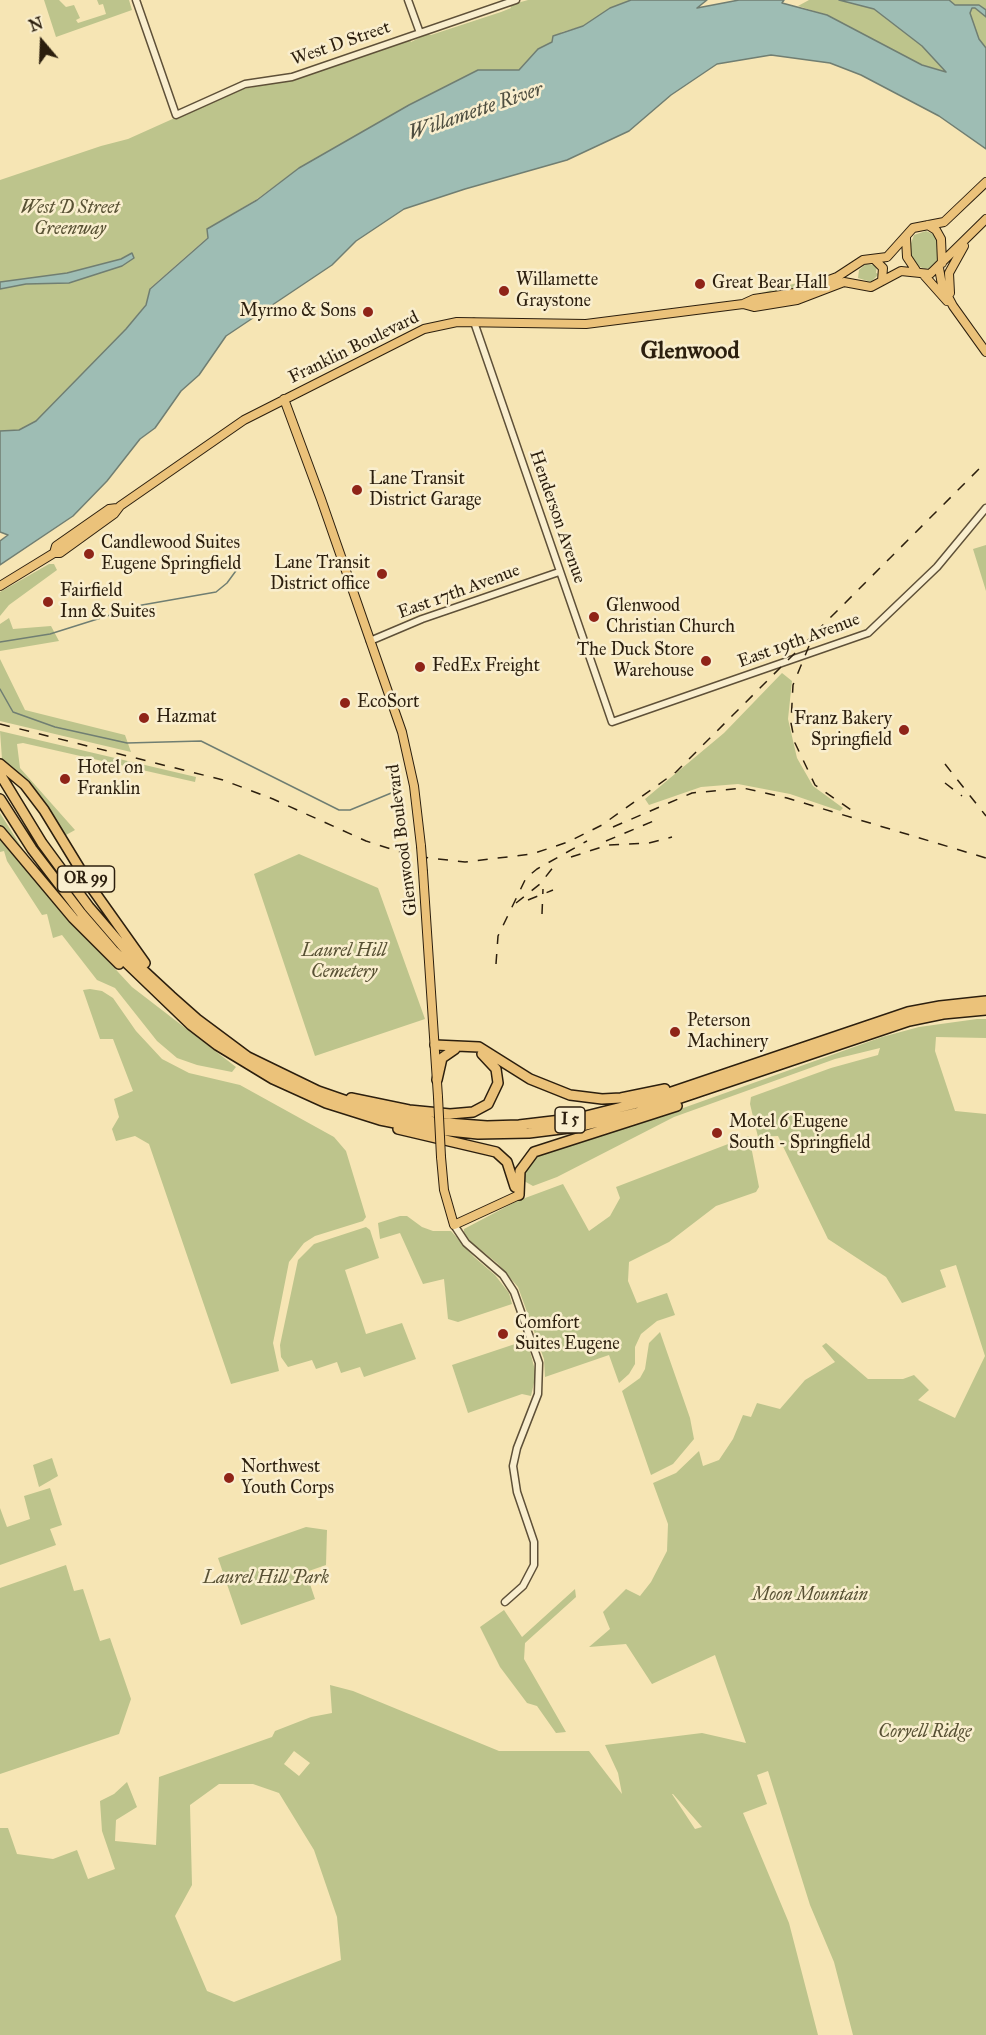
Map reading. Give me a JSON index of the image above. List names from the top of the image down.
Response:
{
  "streets": {
    "highway": ["OR 99", "I 5"],
    "main road": ["Franklin Boulevard", "Glenwood Boulevard"],
    "street": [
      "West D Street",
      "Henderson Avenue",
      "East 17th Avenue",
      "East 19th Avenue"
    ]
  },
  "crossings": [
    ["Franklin Boulevard", "Henderson Avenue"],
    ["Franklin Boulevard", "Glenwood Boulevard"],
    ["Henderson Avenue", "East 17th Avenue"],
    ["Henderson Avenue", "East 19th Avenue"],
    ["East 17th Avenue", "Glenwood Boulevard"],
    ["OR 99", "I 5"]
  ],
  "districts": ["Glenwood"],
  "water": ["Willamette River"],
  "parks": [
    "West D Street Greenway",
    "Laurel Hill Cemetery",
    "Laurel Hill Park",
    "Moon Mountain",
    "Coryell Ridge"
  ],
  "places": [
    "Great Bear Hall",
    "Willamette Graystone",
    "Myrmo & Sons",
    "Lane Transit District Garage",
    "Candlewood Suites Eugene Springfield",
    "Lane Transit District office",
    "Fairfield Inn & Suites",
    "Glenwood Christian Church",
    "The Duck Store Warehouse",
    "FedEx Freight",
    "EcoSort",
    "Hazmat",
    "Franz Bakery Springfield",
    "Hotel on Franklin",
    "Peterson Machinery",
    "Motel 6 Eugene South - Springfield",
    "Comfort Suites Eugene",
    "Northwest Youth Corps"
  ],
  "north": "top"
}
